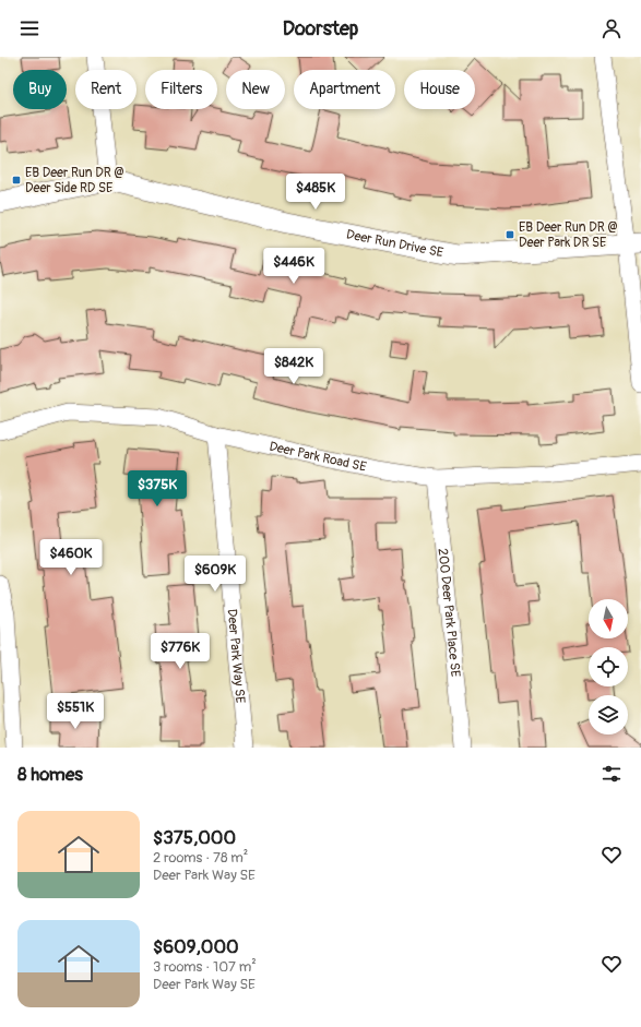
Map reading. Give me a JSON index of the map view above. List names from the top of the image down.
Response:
{
  "streets": {
    "street": [
      "Deer Run Drive SE",
      "Deer Park Road SE",
      "200 Deer Park Place SE",
      "Deer Park Way SE"
    ]
  },
  "crossings": [
    ["Deer Park Road SE", "200 Deer Park Place SE"],
    ["Deer Park Road SE", "Deer Park Way SE"]
  ],
  "places": {
    "transit": ["EB Deer Run DR @ Deer Side RD SE", "EB Deer Run DR @ Deer Park DR SE"]
  },
  "north": "bottom",
  "page": {
    "header": "Doorstep",
    "chip": [
      "Buy",
      "Rent",
      "Filters",
      "New",
      "Apartment",
      "House"
    ],
    "price": [
      "$485K",
      "$446K",
      "$842K",
      "$375K",
      "$460K",
      "$609K",
      "$776K",
      "$551K"
    ],
    "heading": "8 homes",
    "list": [
      {
        "name": "$375,000",
        "note": "2 rooms · 78 m² · Deer Park Way SE"
      },
      {
        "name": "$609,000",
        "note": "3 rooms · 107 m² · Deer Park Way SE"
      }
    ]
  }
}
